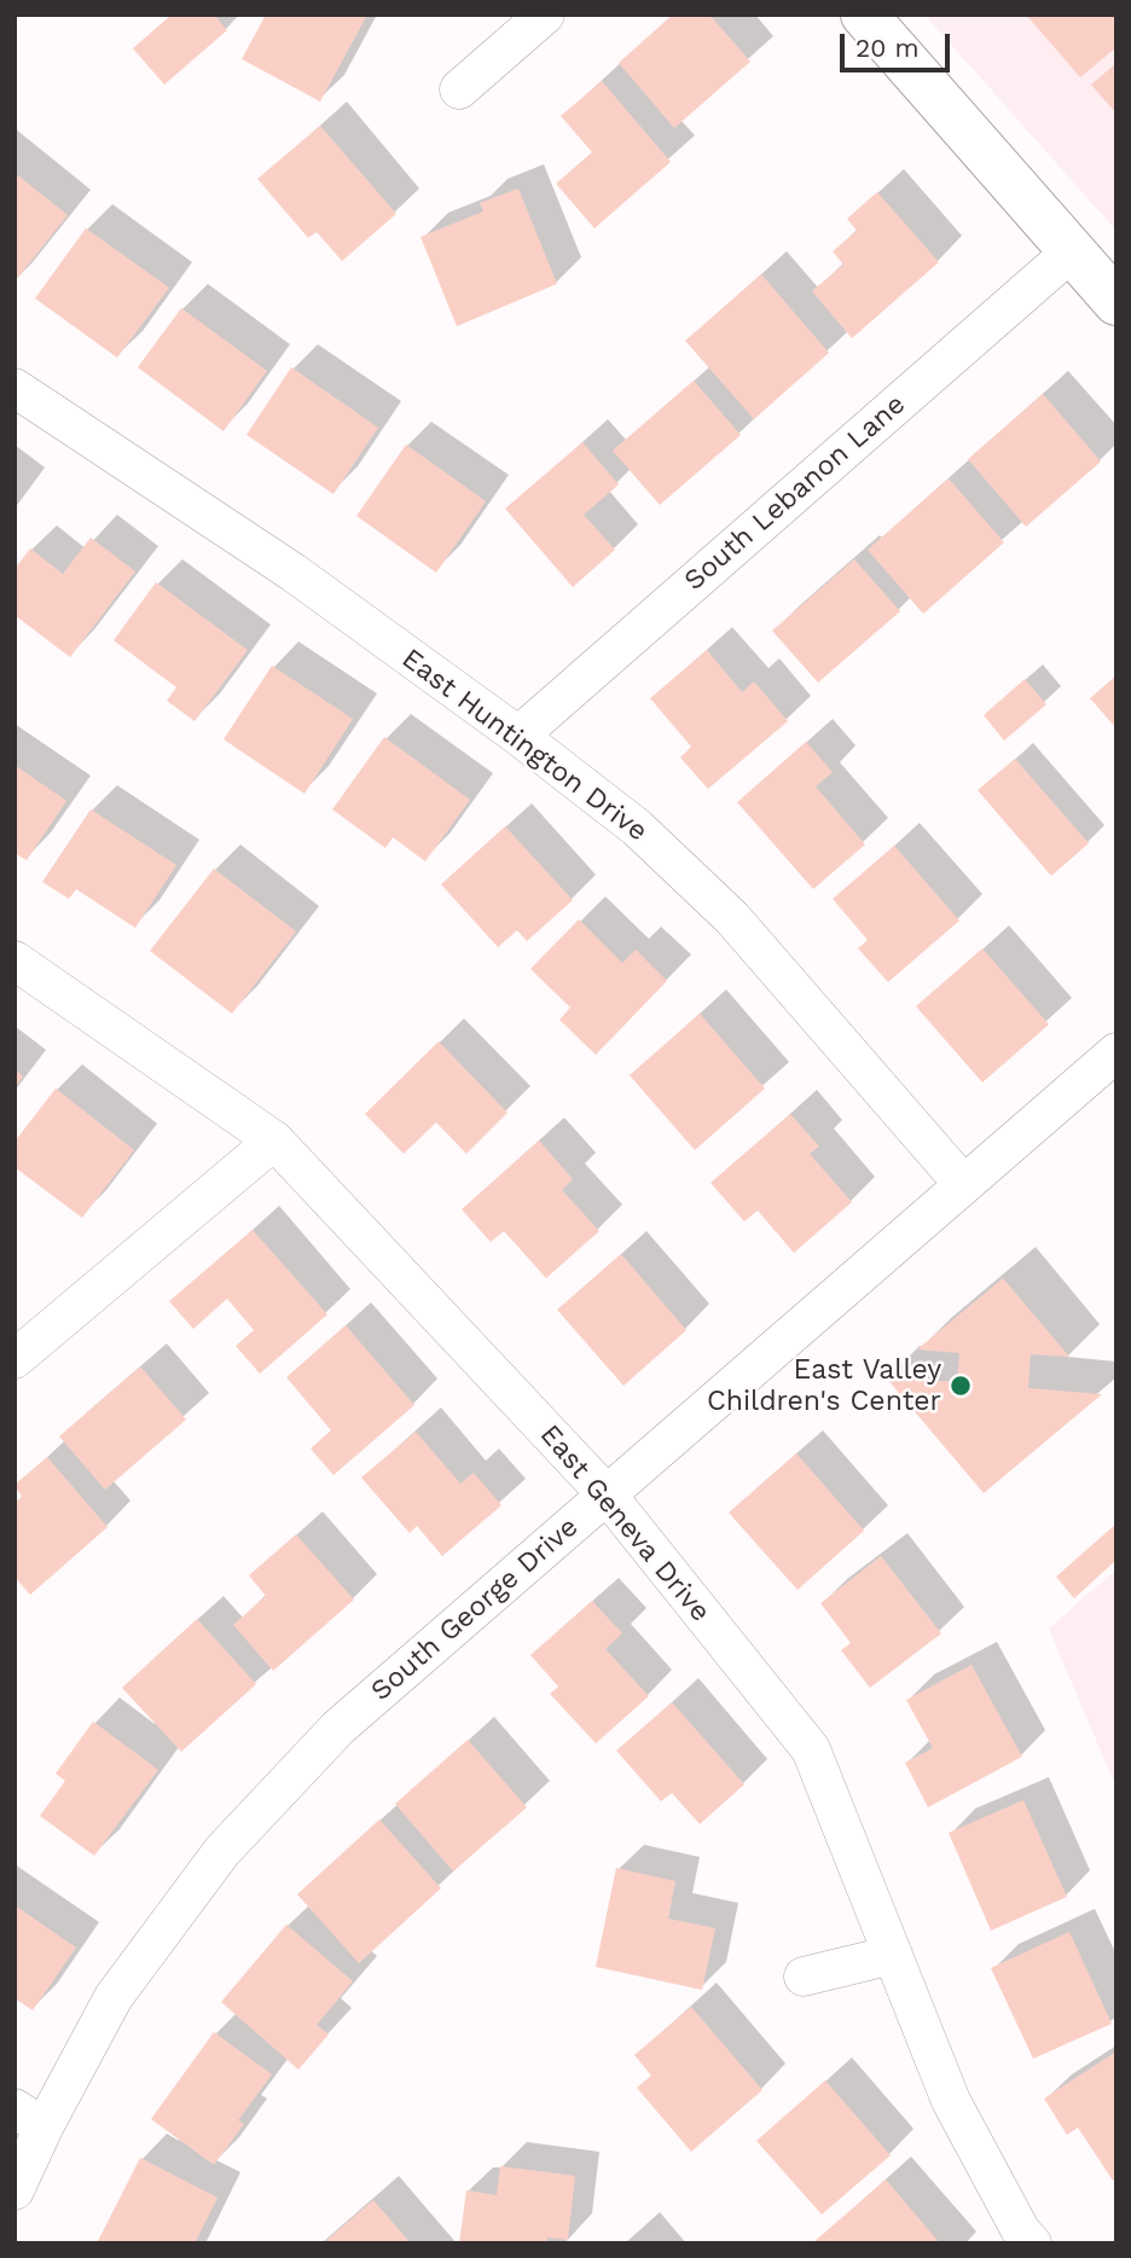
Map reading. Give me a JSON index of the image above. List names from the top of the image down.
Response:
{
  "streets": {
    "street": [
      "South Lebanon Lane",
      "East Huntington Drive",
      "East Geneva Drive",
      "South George Drive"
    ]
  },
  "crossings": [
    ["South Lebanon Lane", "East Huntington Drive"],
    ["East Huntington Drive", "South George Drive"],
    ["East Geneva Drive", "South George Drive"]
  ],
  "places": ["East Valley Children's Center"],
  "scale_bar": "20 m"
}
